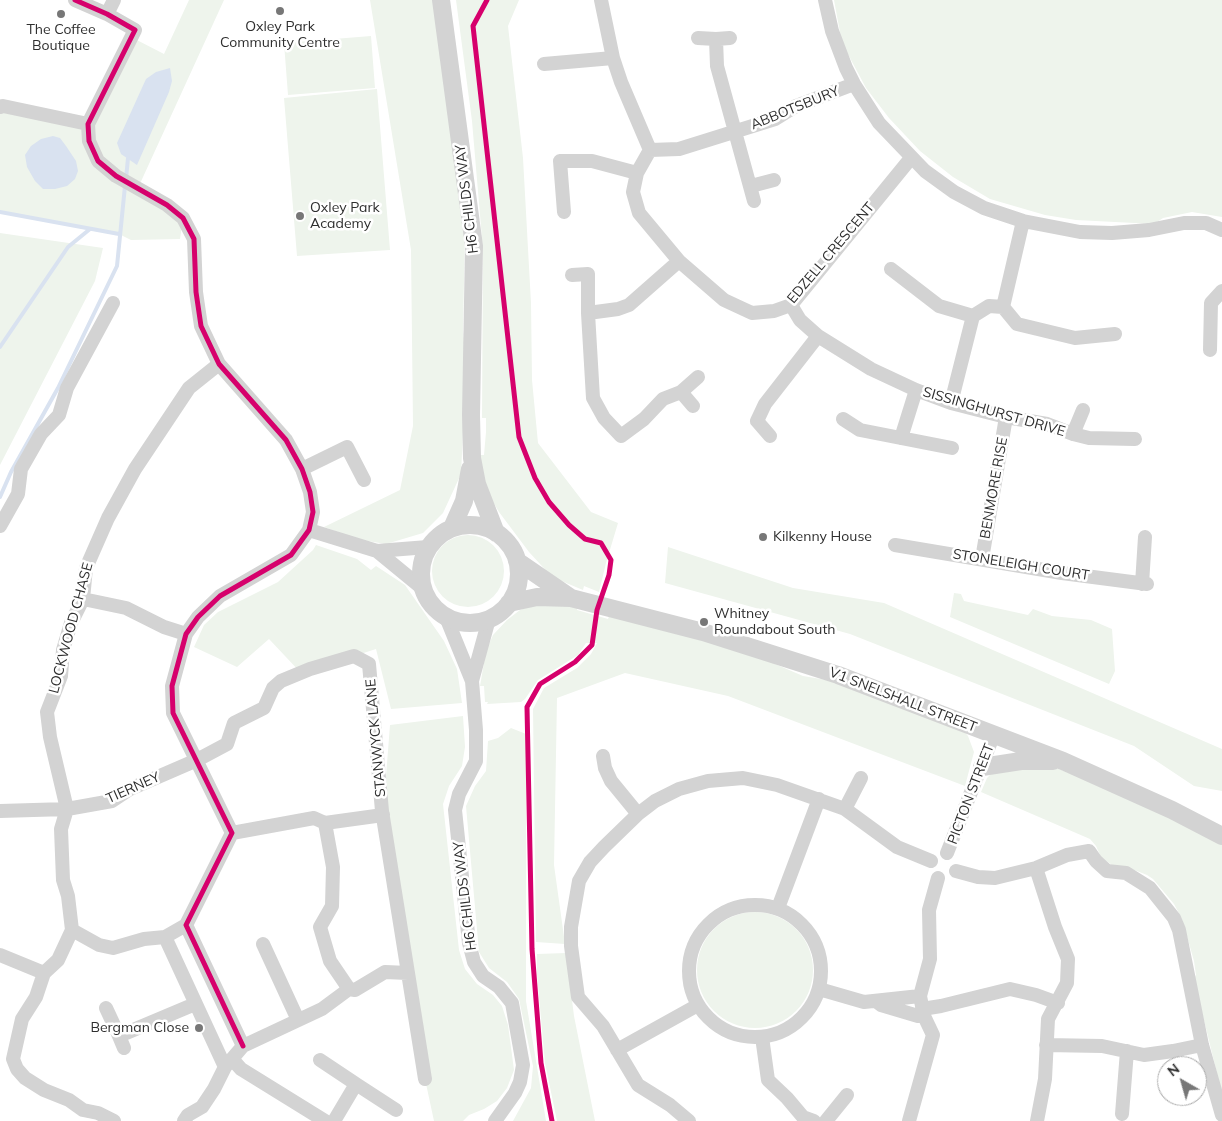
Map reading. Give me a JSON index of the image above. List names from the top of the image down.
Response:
{
  "streets": {
    "street": [
      "ABBOTSBURY",
      "H6 CHILDS WAY",
      "EDZELL CRESCENT",
      "SISSINGHURST DRIVE",
      "BENMORE RISE",
      "STONELEIGH COURT",
      "LOCKWOOD CHASE",
      "V1 SNELSHALL STREET",
      "STANWYCK LANE",
      "TIERNEY",
      "PICTON STREET"
    ]
  },
  "crossings": [
    ["ABBOTSBURY", "EDZELL CRESCENT"],
    ["H6 CHILDS WAY", "V1 SNELSHALL STREET"],
    ["EDZELL CRESCENT", "SISSINGHURST DRIVE"],
    ["SISSINGHURST DRIVE", "BENMORE RISE"],
    ["BENMORE RISE", "STONELEIGH COURT"],
    ["LOCKWOOD CHASE", "TIERNEY"],
    ["V1 SNELSHALL STREET", "PICTON STREET"],
    ["STANWYCK LANE", "TIERNEY"]
  ],
  "places": [
    "Oxley Park Community Centre",
    "The Coffee Boutique",
    "Oxley Park Academy",
    "Kilkenny House",
    "Whitney Roundabout South",
    "Bergman Close"
  ],
  "north": "top left"
}
